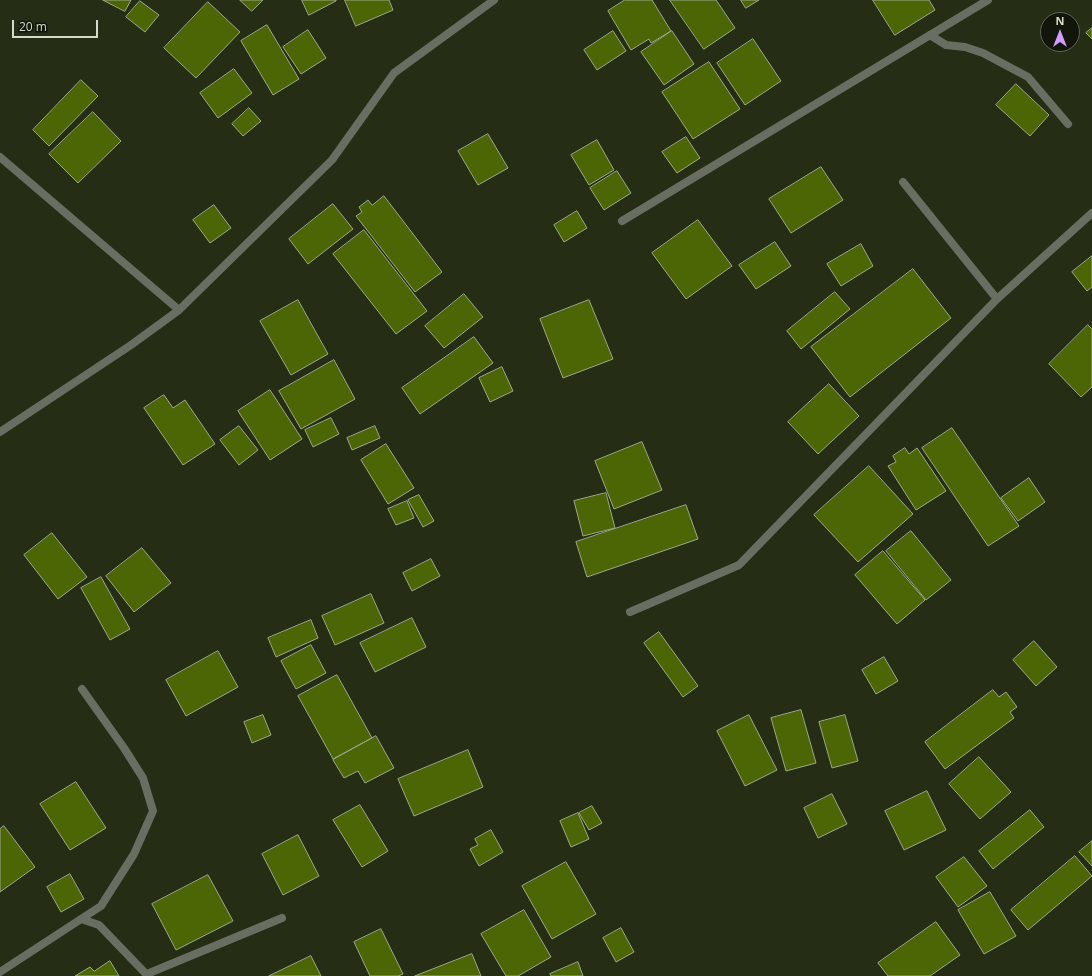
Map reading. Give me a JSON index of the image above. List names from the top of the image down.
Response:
{
  "scale_bar": "20 m",
  "north": "top"
}
